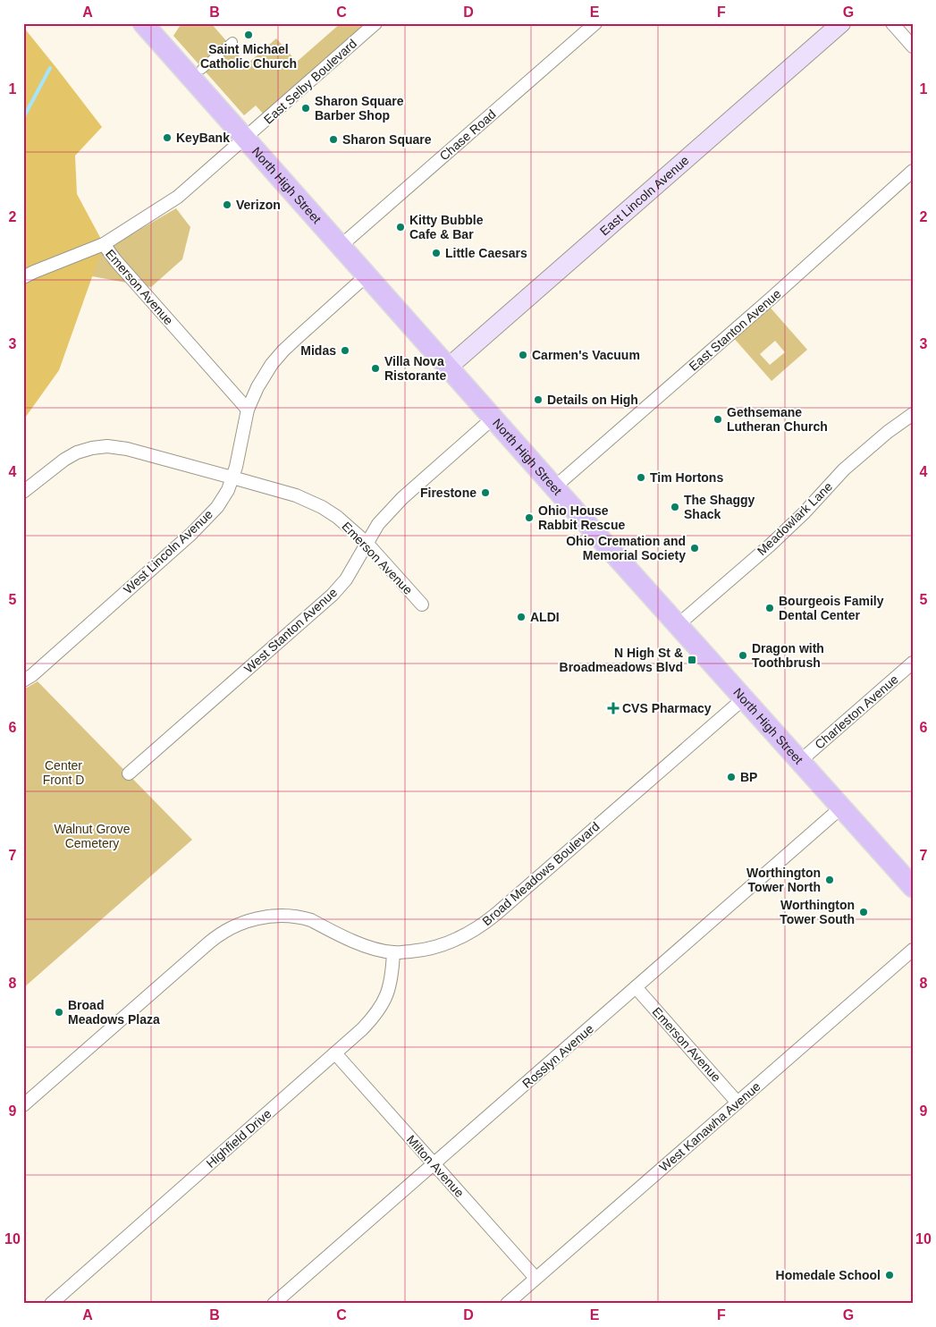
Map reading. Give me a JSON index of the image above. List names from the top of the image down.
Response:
{
  "streets": {
    "main road": ["North High Street", "East Lincoln Avenue"],
    "street": [
      "East Selby Boulevard",
      "Chase Road",
      "Emerson Avenue",
      "East Stanton Avenue",
      "Meadowlark Lane",
      "West Lincoln Avenue",
      "West Stanton Avenue",
      "Charleston Avenue",
      "Broad Meadows Boulevard",
      "Rosslyn Avenue",
      "West Kanawha Avenue",
      "Highfield Drive",
      "Milton Avenue"
    ]
  },
  "crossings": [
    ["East Selby Boulevard", "North High Street"],
    ["East Selby Boulevard", "Emerson Avenue"],
    ["Chase Road", "North High Street"],
    ["North High Street", "East Lincoln Avenue"],
    ["North High Street", "East Stanton Avenue"],
    ["North High Street", "Meadowlark Lane"],
    ["North High Street", "West Lincoln Avenue"],
    ["North High Street", "West Stanton Avenue"],
    ["North High Street", "Charleston Avenue"],
    ["North High Street", "Broad Meadows Boulevard"],
    ["North High Street", "Rosslyn Avenue"],
    ["Emerson Avenue", "West Lincoln Avenue"],
    ["Emerson Avenue", "West Stanton Avenue"],
    ["Emerson Avenue", "Rosslyn Avenue"],
    ["Emerson Avenue", "West Kanawha Avenue"],
    ["Broad Meadows Boulevard", "Highfield Drive"],
    ["Rosslyn Avenue", "Milton Avenue"],
    ["West Kanawha Avenue", "Milton Avenue"],
    ["Highfield Drive", "Milton Avenue"]
  ],
  "parks": ["Center Front D", "Walnut Grove Cemetery"],
  "places": {
    "other": [
      "Saint Michael Catholic Church",
      "Sharon Square Barber Shop",
      "KeyBank",
      "Sharon Square",
      "Verizon",
      "Kitty Bubble Cafe & Bar",
      "Little Caesars",
      "Midas",
      "Carmen's Vacuum",
      "Villa Nova Ristorante",
      "Details on High",
      "Gethsemane Lutheran Church",
      "Tim Hortons",
      "Firestone",
      "The Shaggy Shack",
      "Ohio House Rabbit Rescue",
      "Ohio Cremation and Memorial Society",
      "Bourgeois Family Dental Center",
      "ALDI",
      "Dragon with Toothbrush",
      "BP",
      "Worthington Tower North",
      "Worthington Tower South",
      "Broad Meadows Plaza",
      "Homedale School"
    ],
    "transit": ["N High St & Broadmeadows Blvd"],
    "health": ["CVS Pharmacy"]
  },
  "grid": {
    "columns": [
      "A",
      "B",
      "C",
      "D",
      "E",
      "F",
      "G"
    ],
    "rows": [
      "1",
      "2",
      "3",
      "4",
      "5",
      "6",
      "7",
      "8",
      "9",
      "10"
    ]
  }
}
